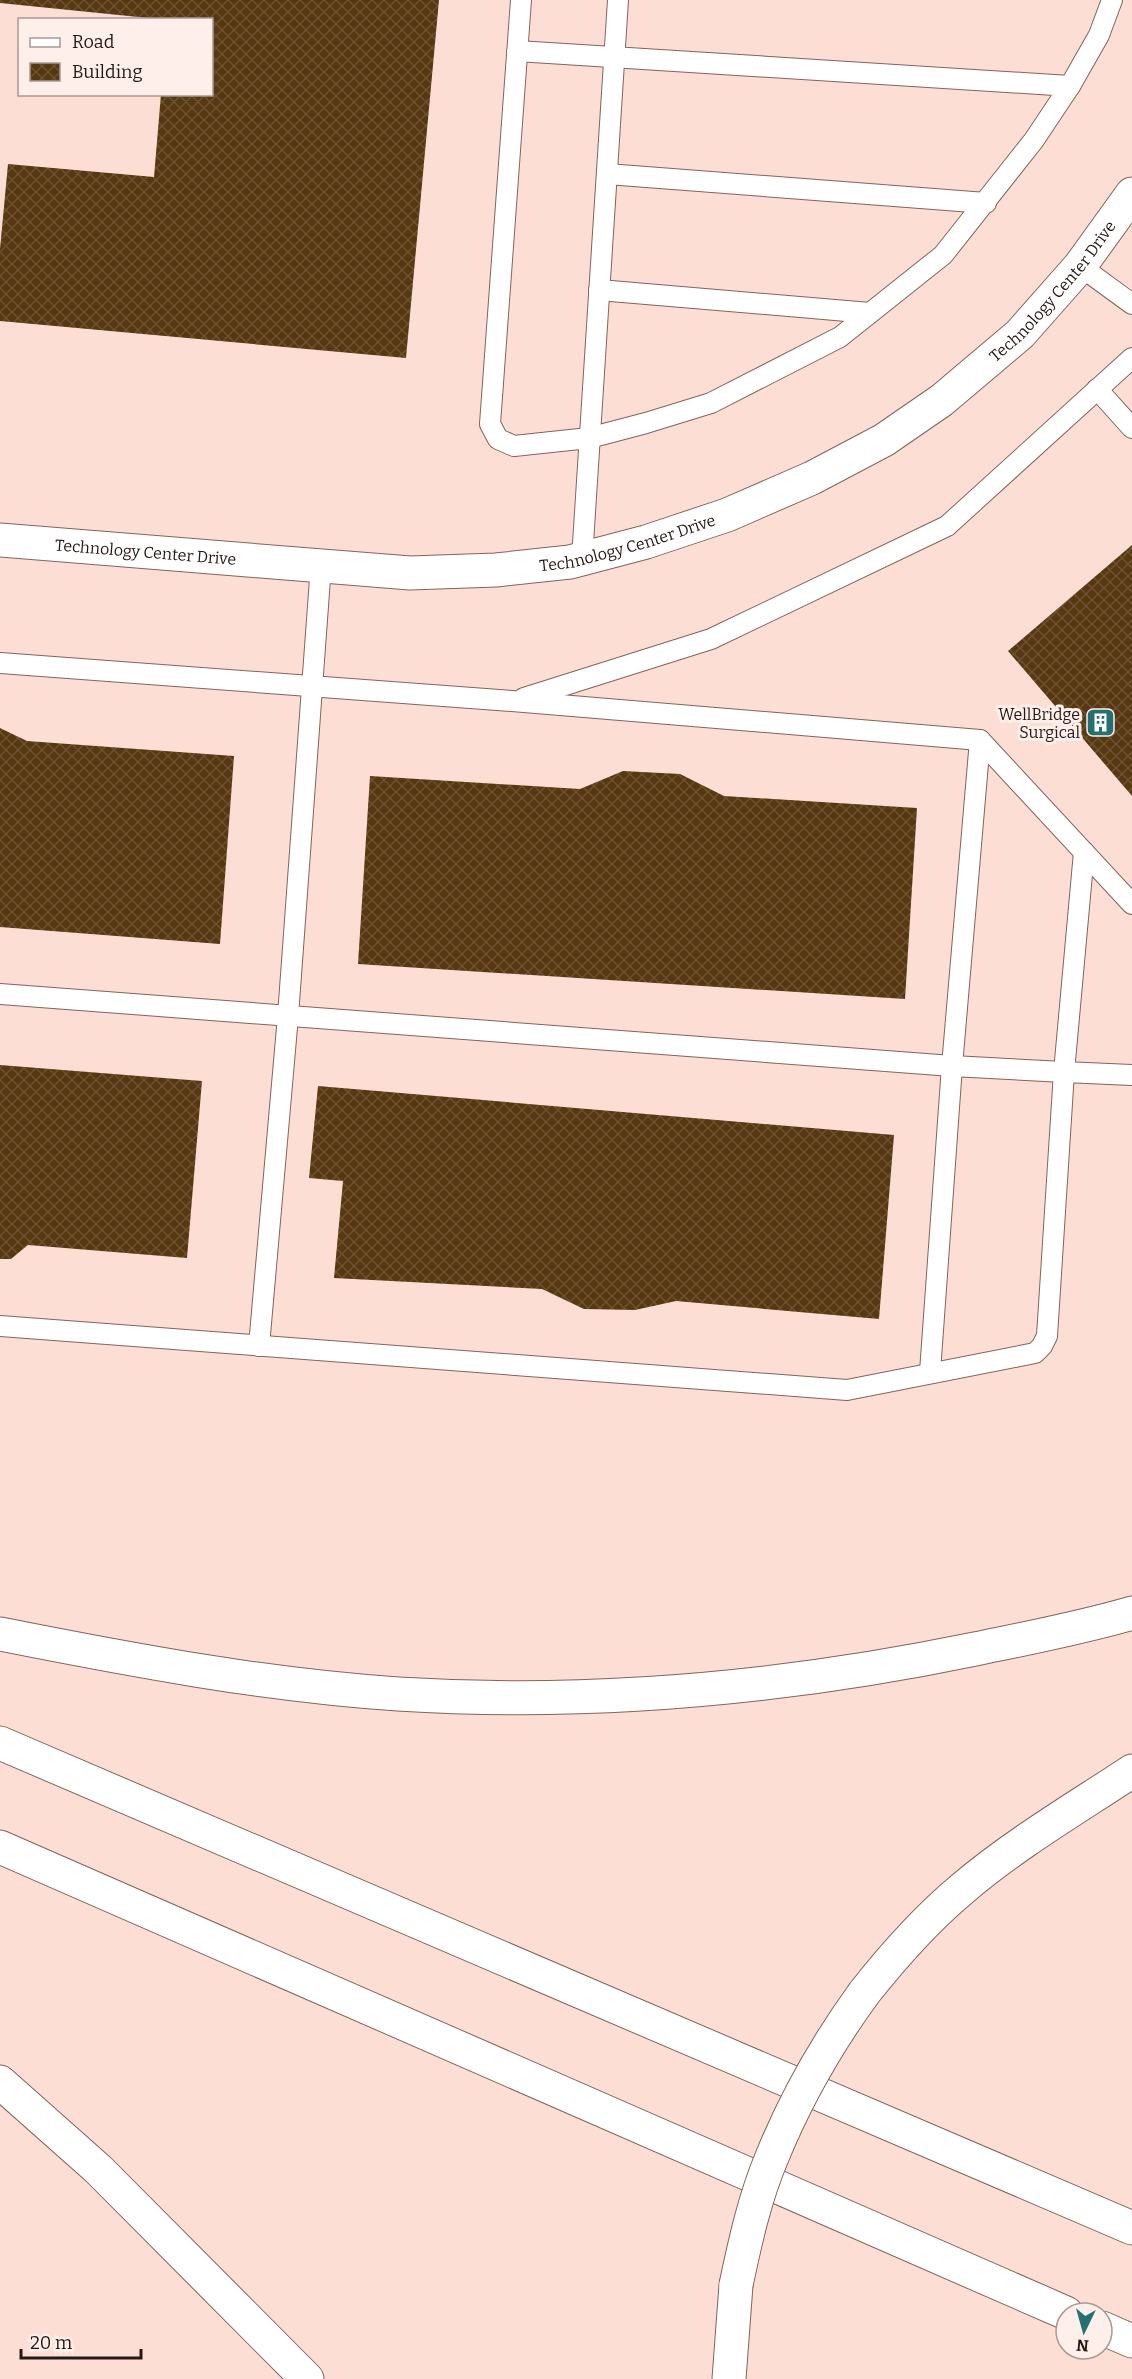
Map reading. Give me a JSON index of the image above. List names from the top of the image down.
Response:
{
  "streets": {
    "main road": ["Technology Center Drive"]
  },
  "places": {
    "building": ["WellBridge Surgical"]
  },
  "legend": ["Road", "Building"],
  "scale_bar": "20 m",
  "north": "bottom"
}
